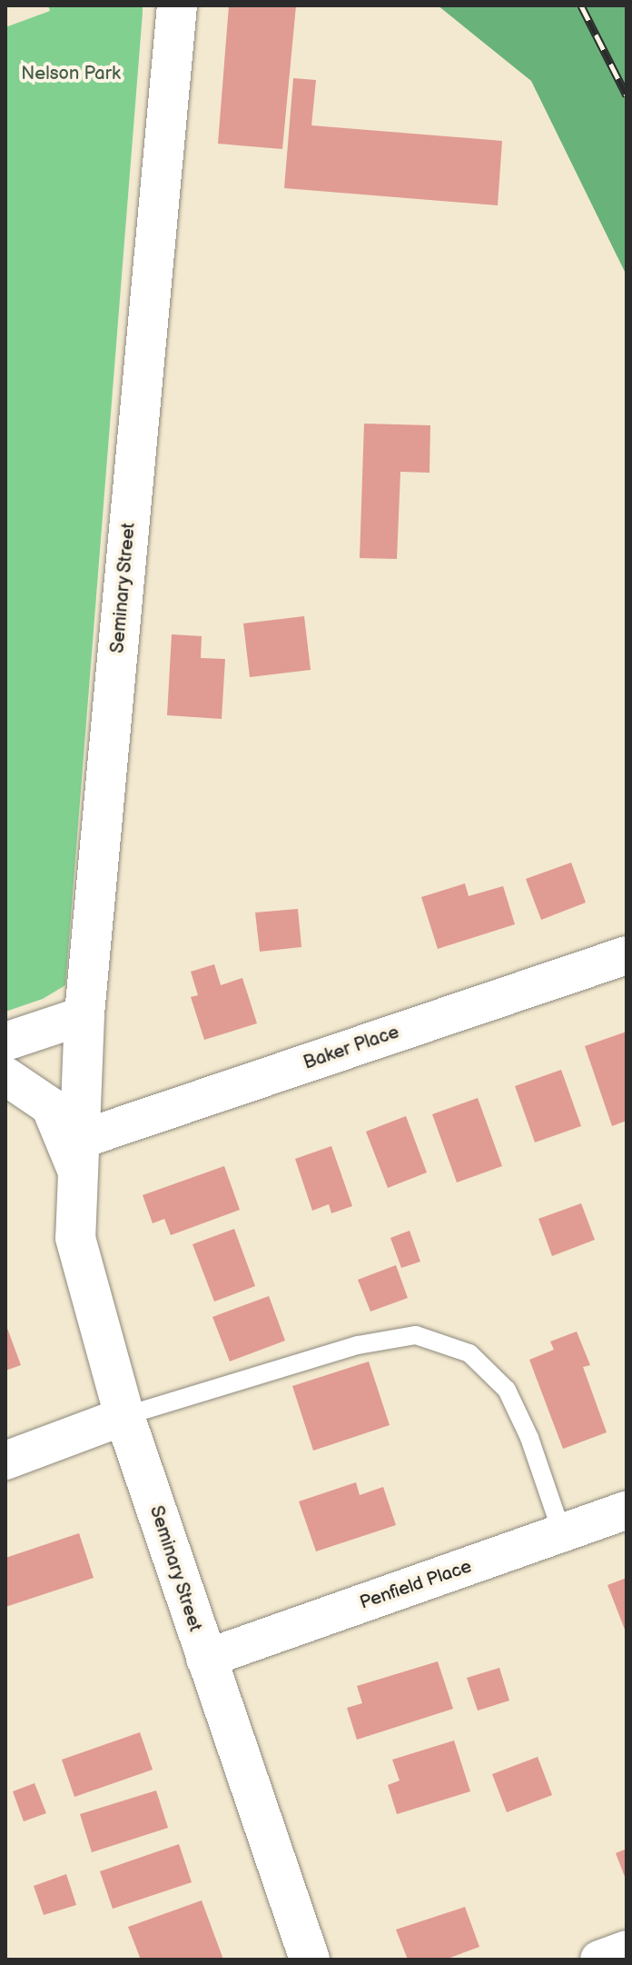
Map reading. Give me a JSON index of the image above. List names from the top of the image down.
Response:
{
  "streets": {
    "street": ["Seminary Street", "Baker Place", "Penfield Place"]
  },
  "crossings": [
    ["Seminary Street", "Baker Place"],
    ["Seminary Street", "Penfield Place"]
  ],
  "parks": ["Nelson Park"]
}
